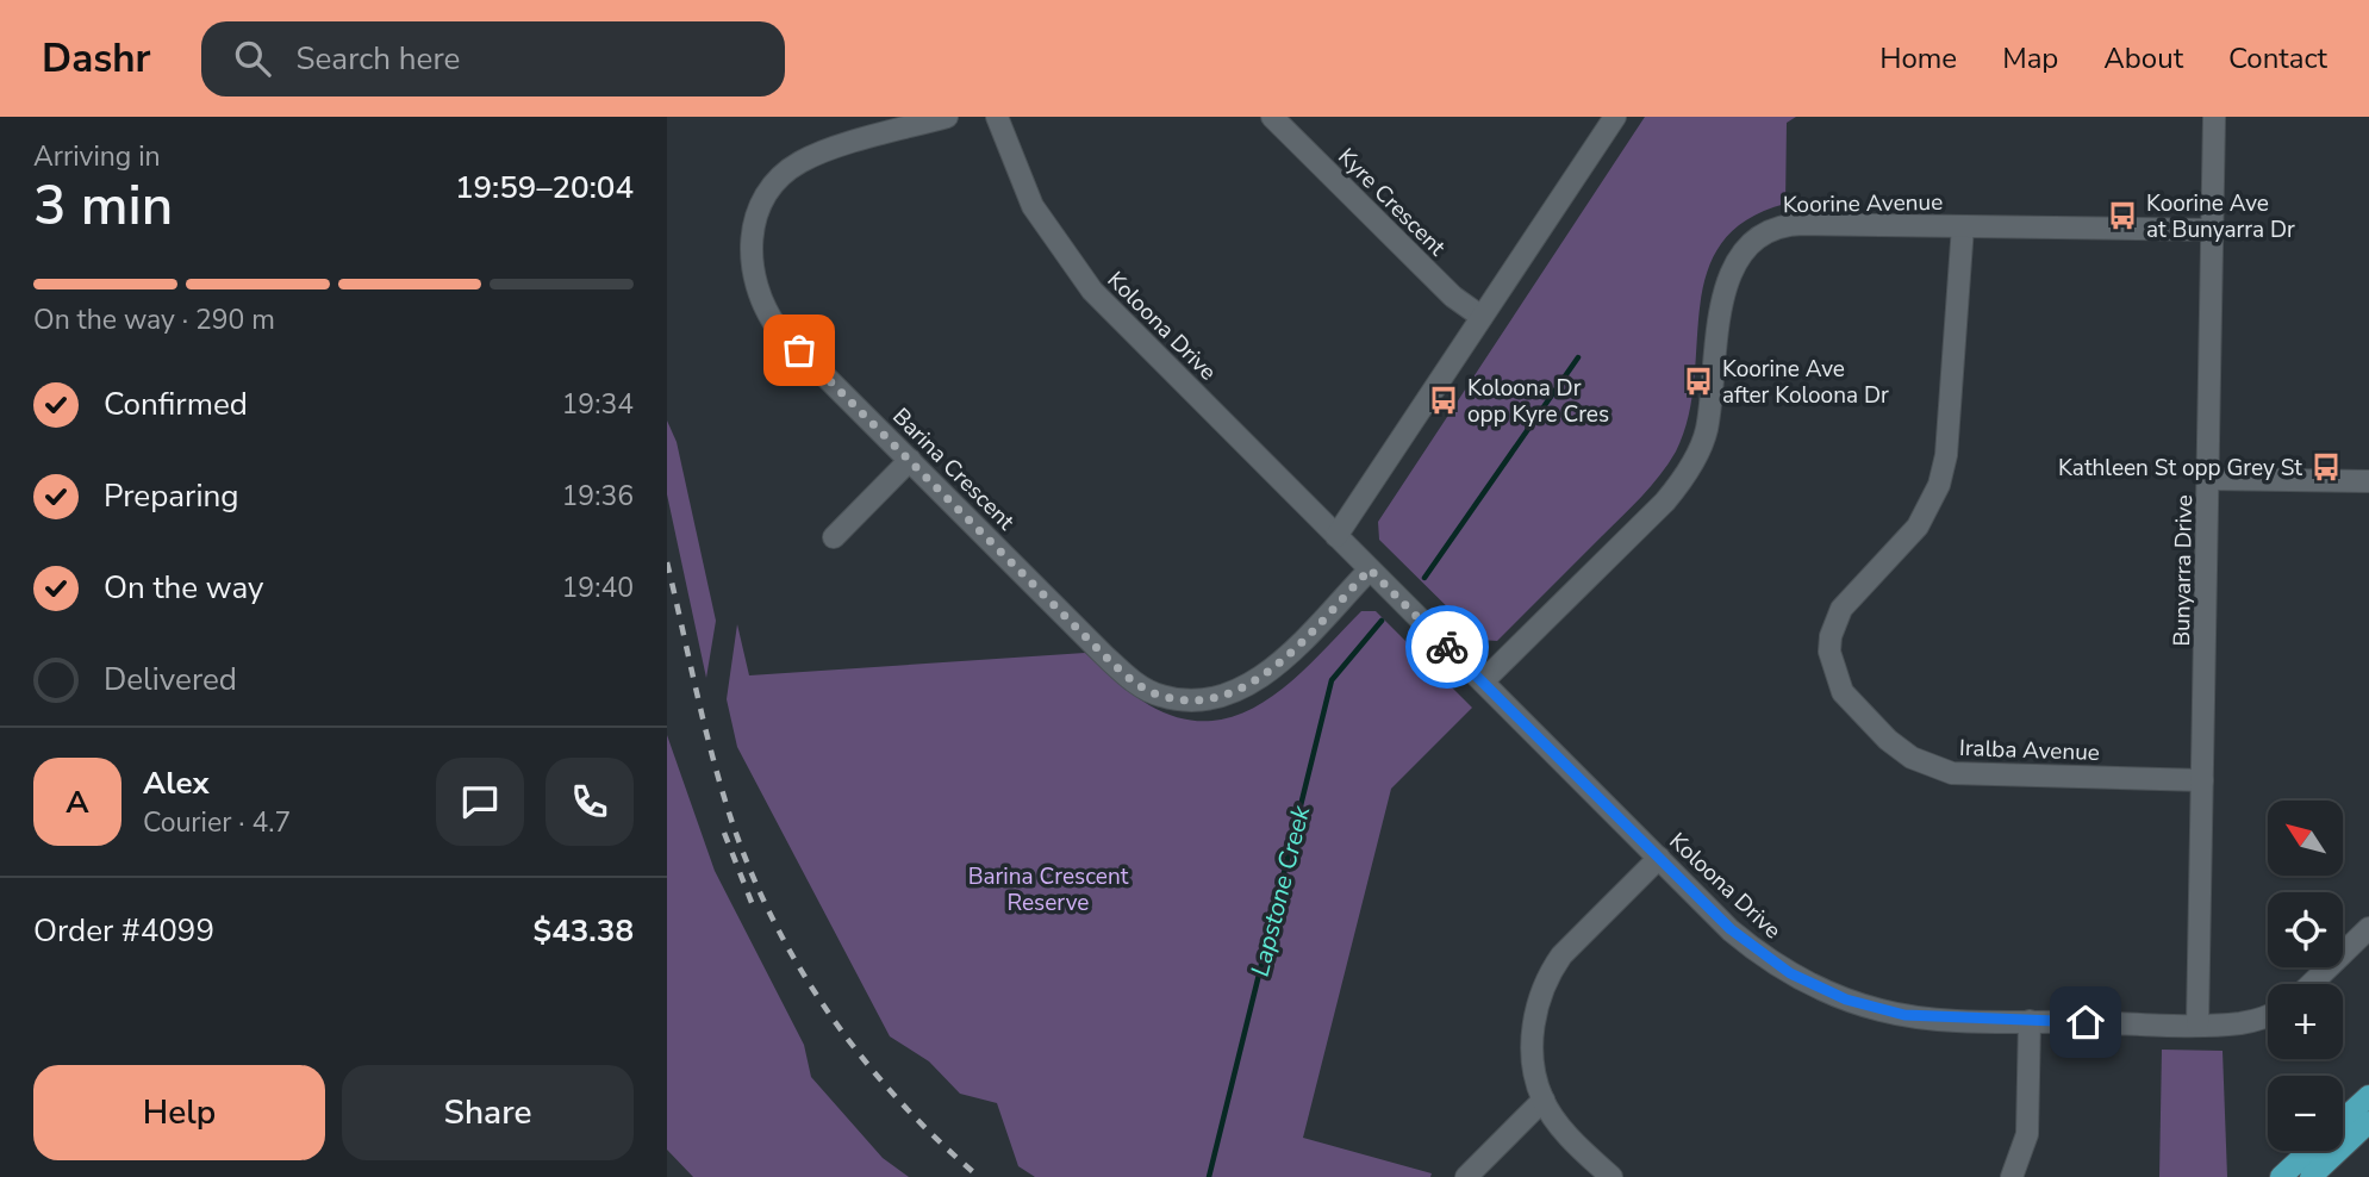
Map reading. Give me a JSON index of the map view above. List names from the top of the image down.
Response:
{
  "streets": {
    "street": [
      "Kyre Crescent",
      "Koorine Avenue",
      "Koloona Drive",
      "Barina Crescent",
      "Bunyarra Drive",
      "Iralba Avenue"
    ]
  },
  "crossings": [
    ["Koorine Avenue", "Koloona Drive"],
    ["Koorine Avenue", "Bunyarra Drive"],
    ["Koorine Avenue", "Iralba Avenue"],
    ["Koloona Drive", "Barina Crescent"],
    ["Koloona Drive", "Bunyarra Drive"],
    ["Bunyarra Drive", "Iralba Avenue"]
  ],
  "water": ["Lapstone Creek"],
  "parks": ["Barina Crescent Reserve"],
  "places": {
    "bus stop": [
      "Koorine Ave at Bunyarra Dr",
      "Koorine Ave after Koloona Dr",
      "Koloona Dr opp Kyre Cres",
      "Kathleen St opp Grey St"
    ]
  },
  "north": "top left",
  "page": {
    "header": "Dashr",
    "search": "Search here",
    "nav": [
      "Home",
      "Map",
      "About",
      "Contact"
    ],
    "heading": ["3 min", "Arriving in", "19:59–20:04"],
    "panel": [
      "Alex",
      "Courier · 4.7",
      "Order #4099",
      "$43.38"
    ],
    "bar": "On the way · 290 m",
    "list": [
      ["Confirmed", "19:34"],
      ["Preparing", "19:36"],
      ["On the way", "19:40"],
      "Delivered"
    ],
    "round": "A",
    "map_buttons": ["+", "−"],
    "buttons": ["Help", "Share"]
  }
}
